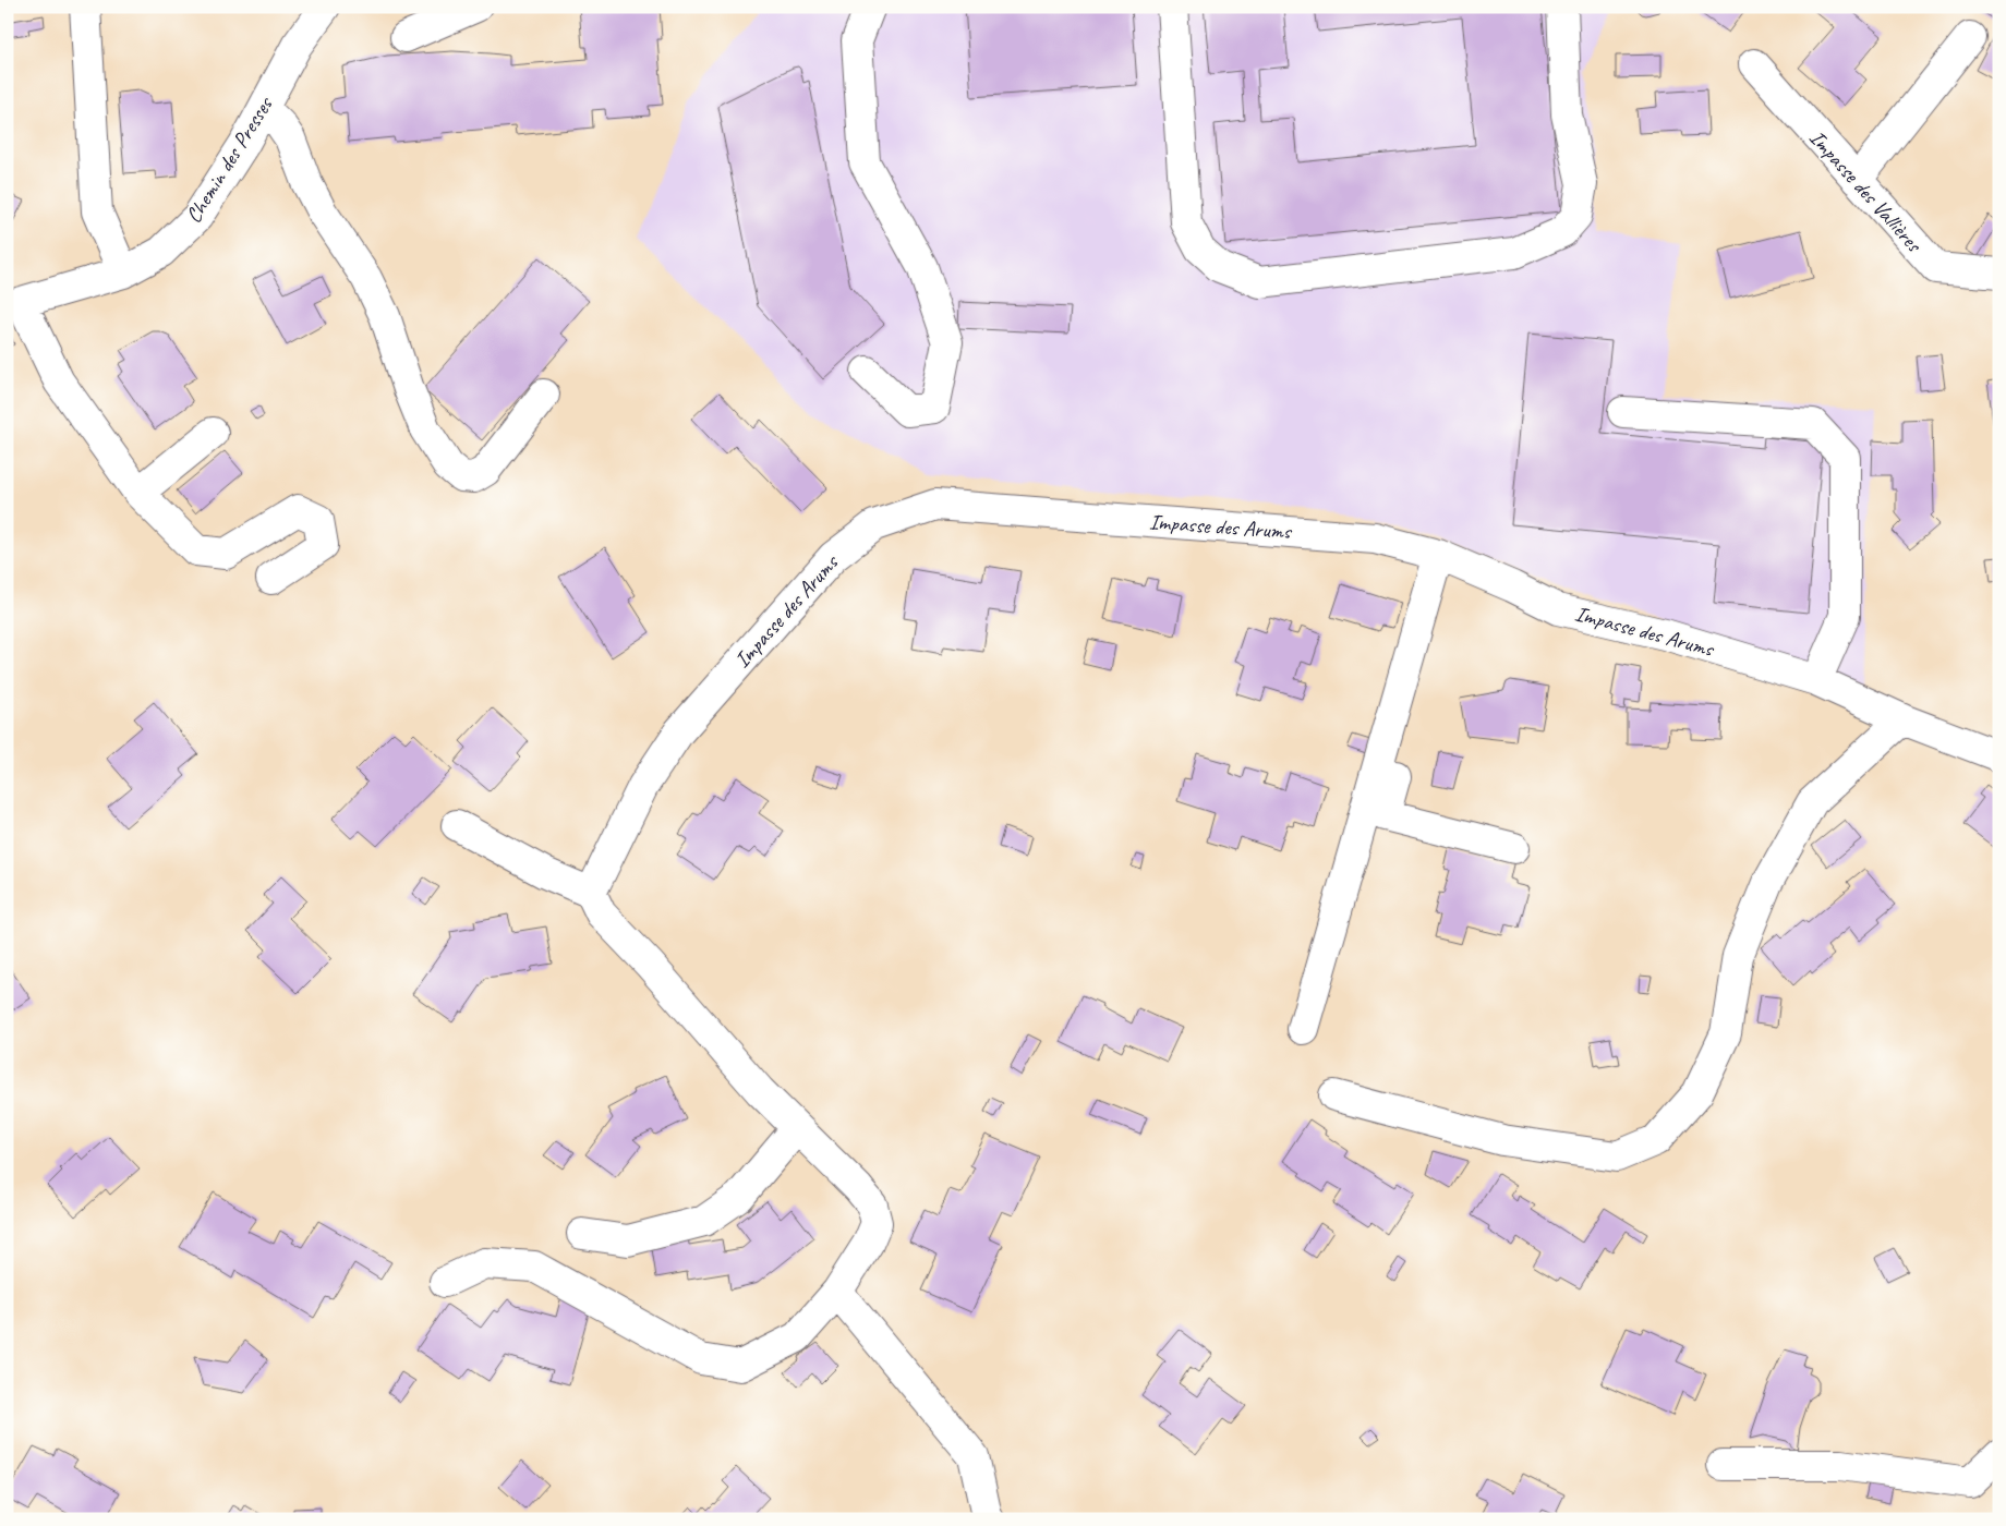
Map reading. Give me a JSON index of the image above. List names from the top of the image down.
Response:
{
  "streets": {
    "street": ["Chemin des Presses", "Impasse des Vallières", "Impasse des Arums"]
  }
}
